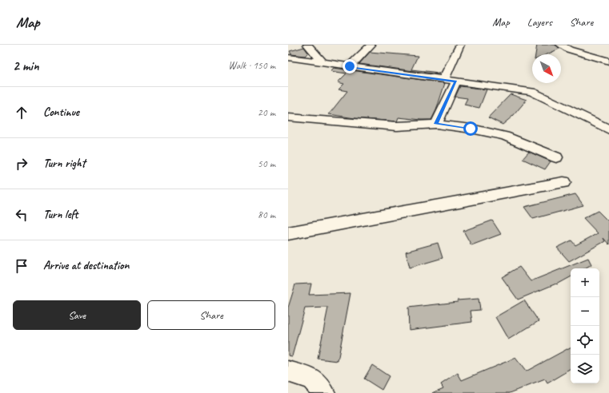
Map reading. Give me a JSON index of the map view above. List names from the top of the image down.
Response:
{
  "north": "bottom right",
  "page": {
    "header": "Map",
    "nav": ["Map", "Layers", "Share"],
    "heading": ["2 min", "Walk · 150 m"],
    "list": [
      ["Continue", "20 m"],
      ["Turn right", "50 m"],
      ["Turn left", "80 m"],
      "Arrive at destination"
    ],
    "map_buttons": ["+", "−"],
    "buttons": ["Save", "Share"]
  }
}
